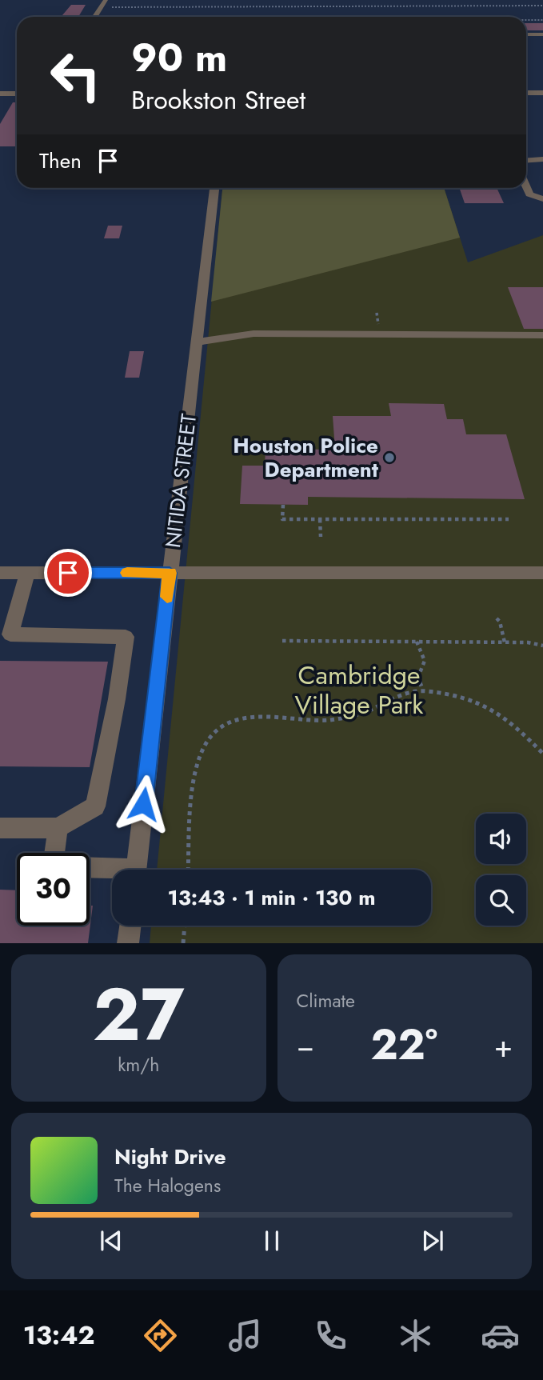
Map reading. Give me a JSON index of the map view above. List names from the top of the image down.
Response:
{
  "streets": {
    "street": ["NITIDA STREET"]
  },
  "parks": ["Cambridge Village Park"],
  "places": ["Houston Police Department"],
  "page": {
    "turn": ["90 m", "Brookston Street"],
    "then": "Then",
    "limit": "30",
    "trip": "13:43 · 1 min · 130 m",
    "tile": [
      ["27", "km/h"],
      "Climate"
    ],
    "heat": ["−", "22°", "+"],
    "song": ["Night Drive", "The Halogens"],
    "tabs": "13:42"
  }
}
